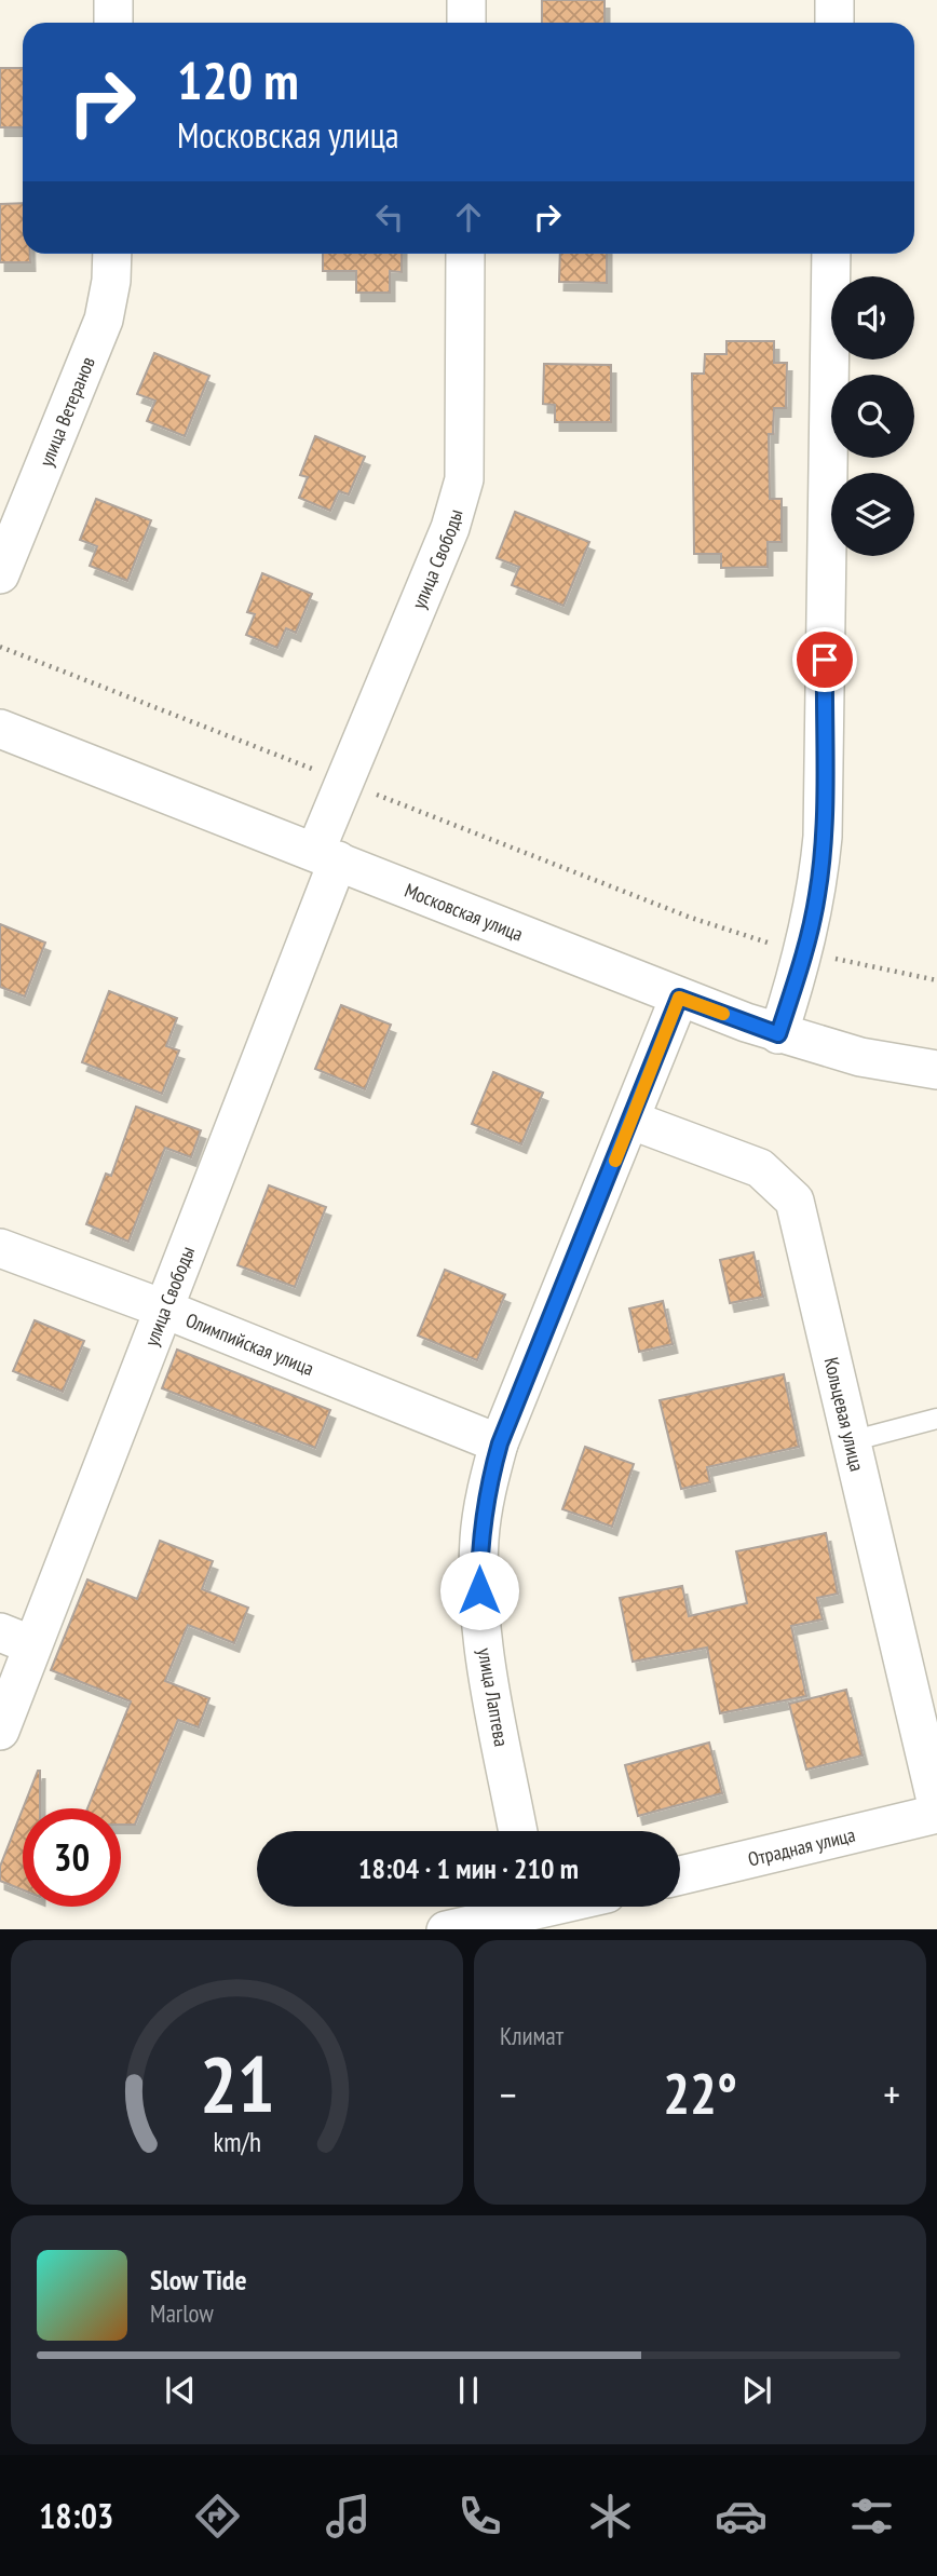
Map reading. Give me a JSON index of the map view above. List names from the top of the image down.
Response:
{
  "streets": {
    "street": [
      "улица Ветеранов",
      "улица Свободы",
      "Московская улица",
      "Олимпийская улица",
      "Кольцевая улица",
      "улица Лаптева",
      "Отрадная улица"
    ]
  },
  "crossings": [
    ["улица Свободы", "Московская улица"],
    ["улица Свободы", "Олимпийская улица"],
    ["Московская улица", "улица Лаптева"],
    ["Олимпийская улица", "улица Лаптева"],
    ["Кольцевая улица", "улица Лаптева"]
  ],
  "page": {
    "turn": ["120 m", "Московская улица"],
    "limit": "30",
    "trip": "18:04 · 1 мин · 210 m",
    "tile": "Климат",
    "heat": ["−", "22°", "+"],
    "song": ["Slow Tide", "Marlow"],
    "tabs": "18:03",
    "gauge": ["21", "km/h"]
  }
}
